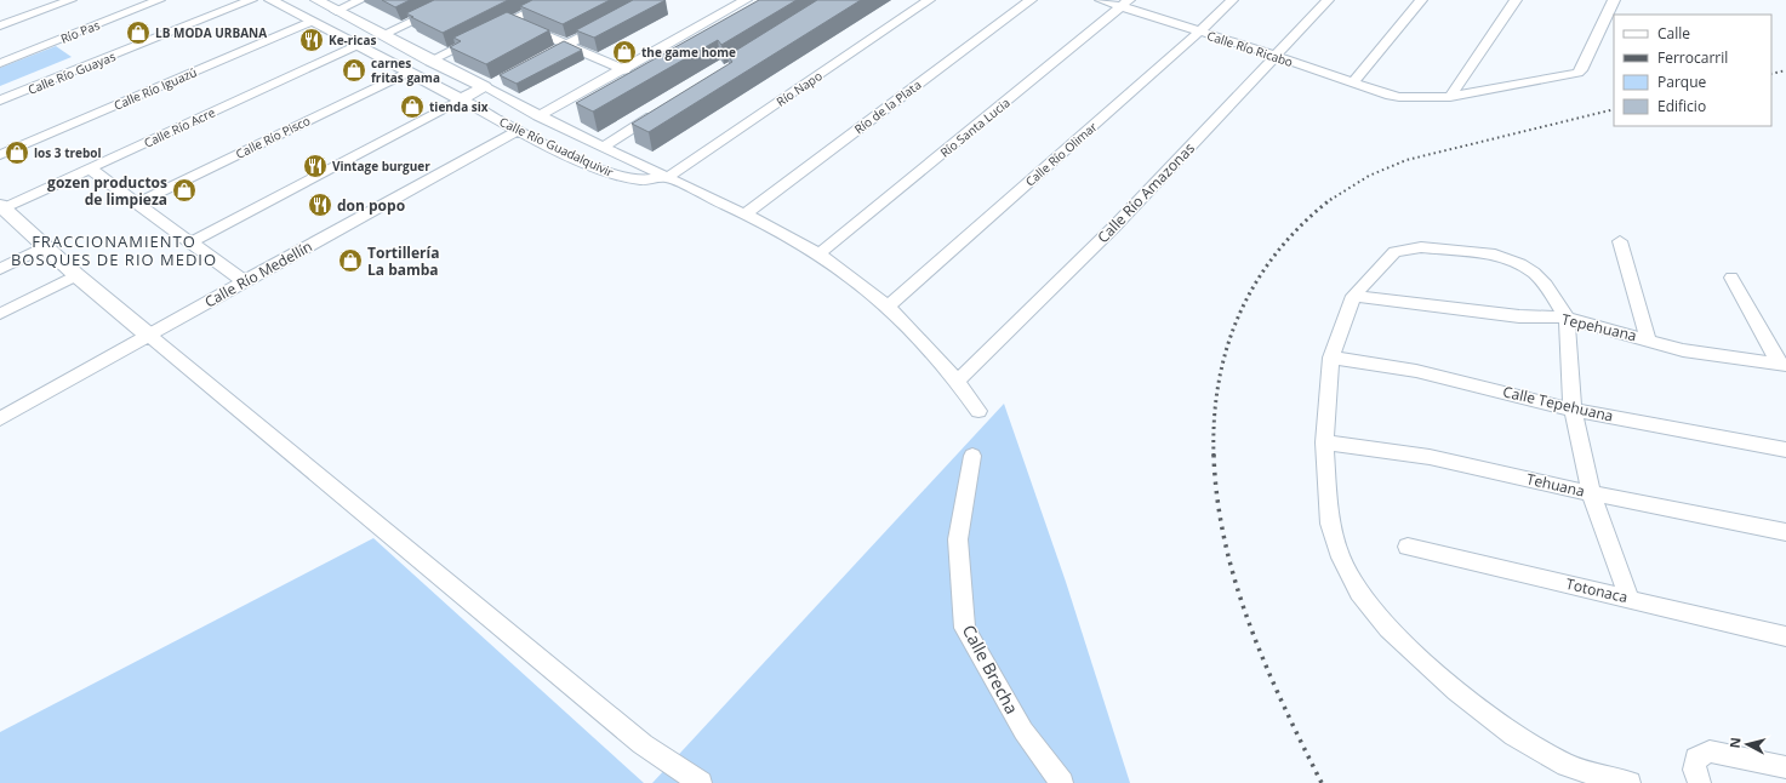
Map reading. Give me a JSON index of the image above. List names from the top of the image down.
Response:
{
  "streets": {
    "street": [
      "Río Pas",
      "Calle Río Ricabo",
      "Calle Río Guayas",
      "Calle Río Iguazú",
      "Río Napo",
      "Río de la Plata",
      "Calle Río Acre",
      "Río Santa Lucia",
      "Calle Río Pisco",
      "Calle Río Guadalquivir",
      "Calle Río Olimar",
      "Calle Río Amazonas",
      "Calle Río Medellín",
      "Tepehuana",
      "Calle Tepehuana",
      "Tehuana",
      "Totonaca",
      "Calle Brecha"
    ]
  },
  "crossings": [
    ["Calle Río Ricabo", "Río Santa Lucia"],
    ["Calle Río Ricabo", "Calle Río Olimar"],
    ["Calle Río Ricabo", "Calle Río Amazonas"],
    ["Calle Río Iguazú", "Calle Río Guadalquivir"],
    ["Río Napo", "Calle Río Guadalquivir"],
    ["Río de la Plata", "Calle Río Guadalquivir"],
    ["Calle Río Acre", "Calle Río Guadalquivir"],
    ["Río Santa Lucia", "Calle Río Guadalquivir"],
    ["Calle Río Pisco", "Calle Río Guadalquivir"],
    ["Calle Río Guadalquivir", "Calle Río Olimar"],
    ["Calle Río Guadalquivir", "Calle Río Amazonas"],
    ["Calle Río Guadalquivir", "Calle Río Medellín"]
  ],
  "districts": ["FRACCIONAMIENTO BOSQUES DE RIO MEDIO"],
  "places": {
    "shop": [
      "LB MODA URBANA",
      "the game home",
      "carnes fritas gama",
      "tienda six",
      "los 3 trebol",
      "gozen productos de limpieza",
      "Tortillería La bamba"
    ],
    "restaurant": ["Ke-ricas", "Vintage burguer", "don popo"]
  },
  "legend": [
    "Calle",
    "Ferrocarril",
    "Parque",
    "Edificio"
  ],
  "north": "left"
}
